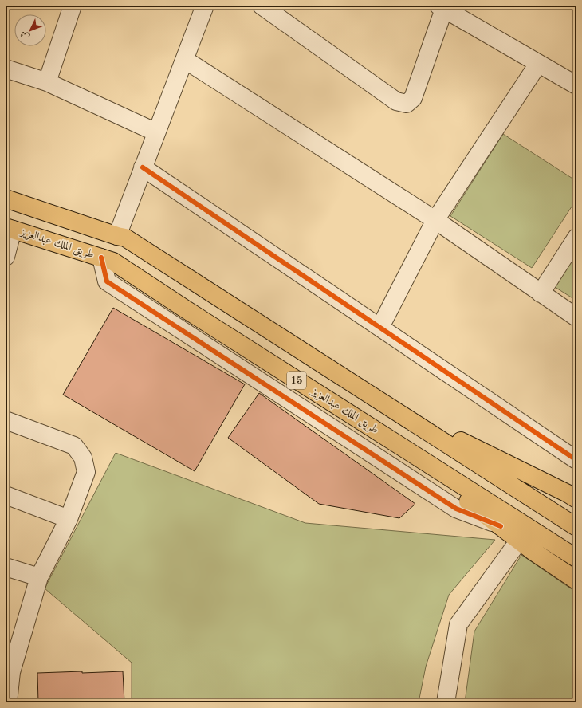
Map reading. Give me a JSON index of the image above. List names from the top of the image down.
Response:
{
  "streets": {
    "highway": ["طريق الملك عبدالعزيز", "15"]
  },
  "north": "bottom left"
}
